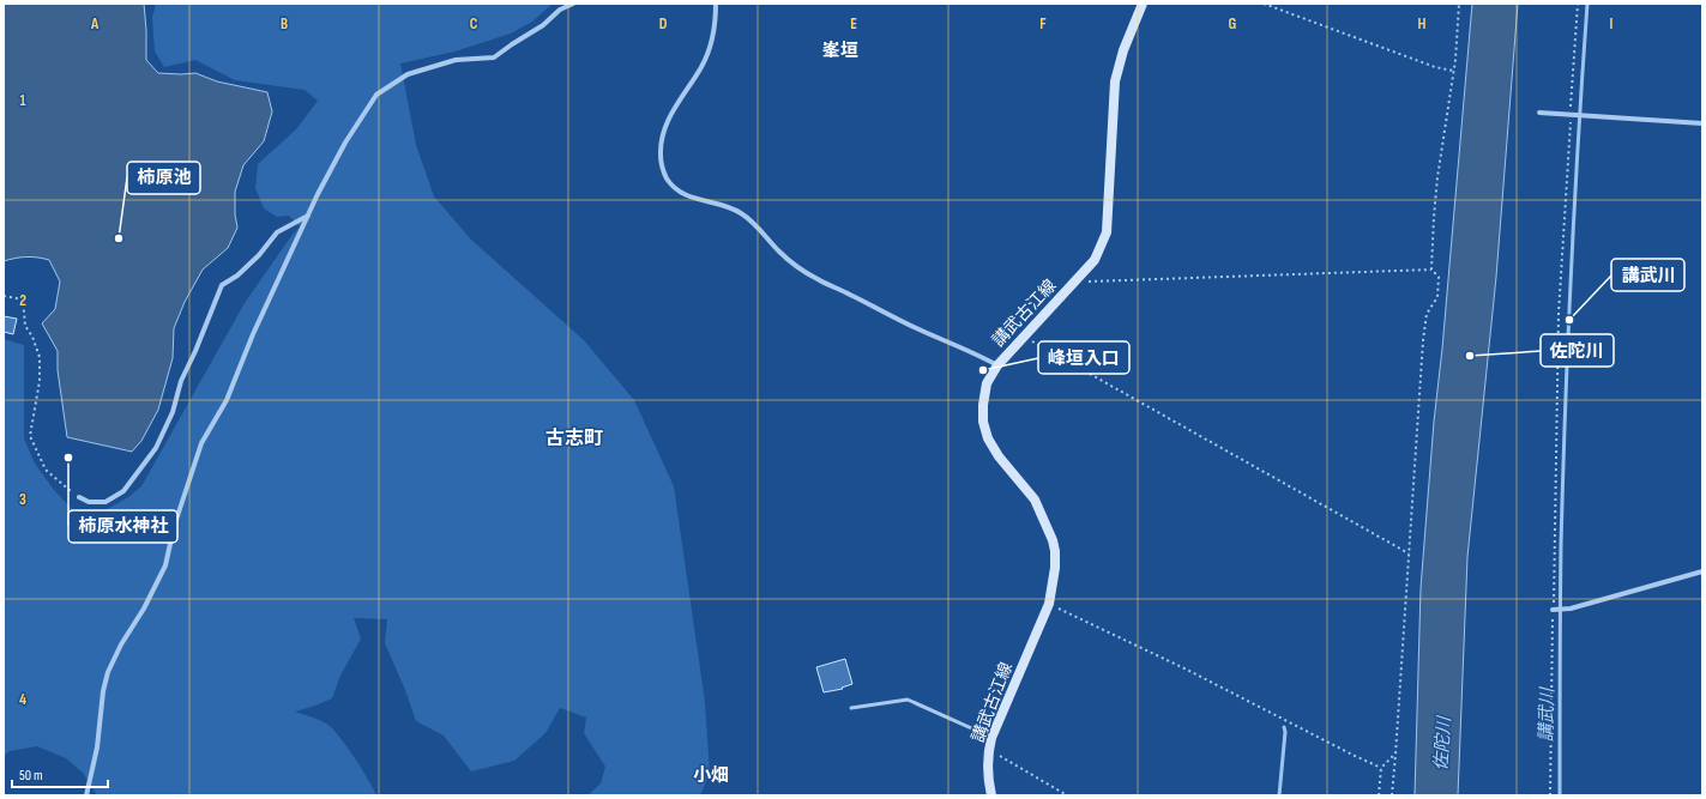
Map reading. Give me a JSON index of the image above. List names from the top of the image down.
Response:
{
  "streets": {
    "main road": ["講武古江線"]
  },
  "districts": ["峯垣", "古志町", "小畑"],
  "water": ["講武川", "佐陀川"],
  "places": [
    "柿原池",
    "講武川",
    "佐陀川",
    "峰垣入口",
    "柿原水神社"
  ],
  "scale_bar": "50 m",
  "grid": {
    "columns": [
      "A",
      "B",
      "C",
      "D",
      "E",
      "F",
      "G",
      "H",
      "I"
    ],
    "rows": [
      "1",
      "2",
      "3",
      "4"
    ]
  }
}
